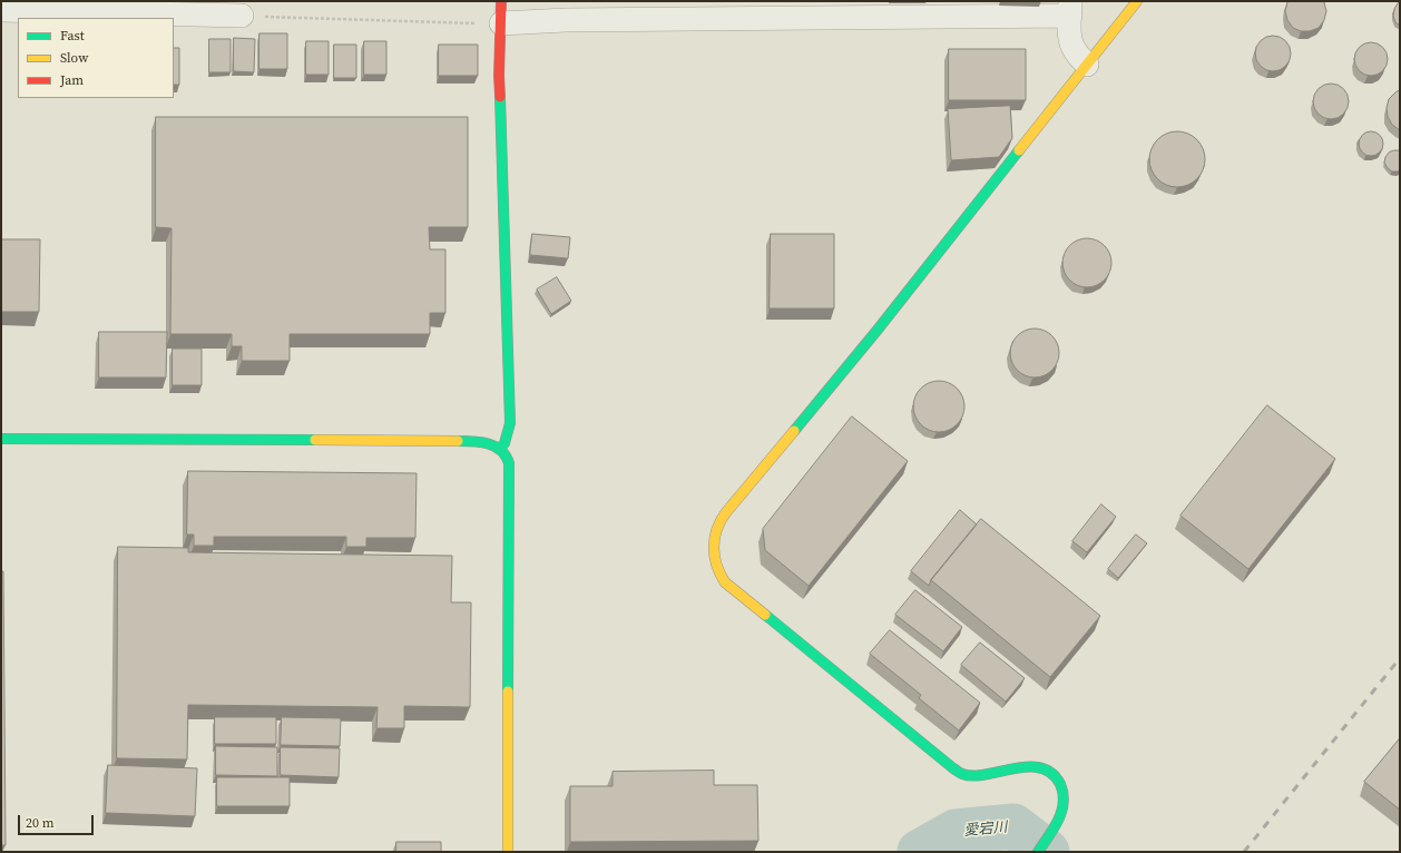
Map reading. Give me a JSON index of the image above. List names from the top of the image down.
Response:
{
  "water": ["愛宕川"],
  "legend": ["Fast", "Slow", "Jam"],
  "scale_bar": "20 m"
}
